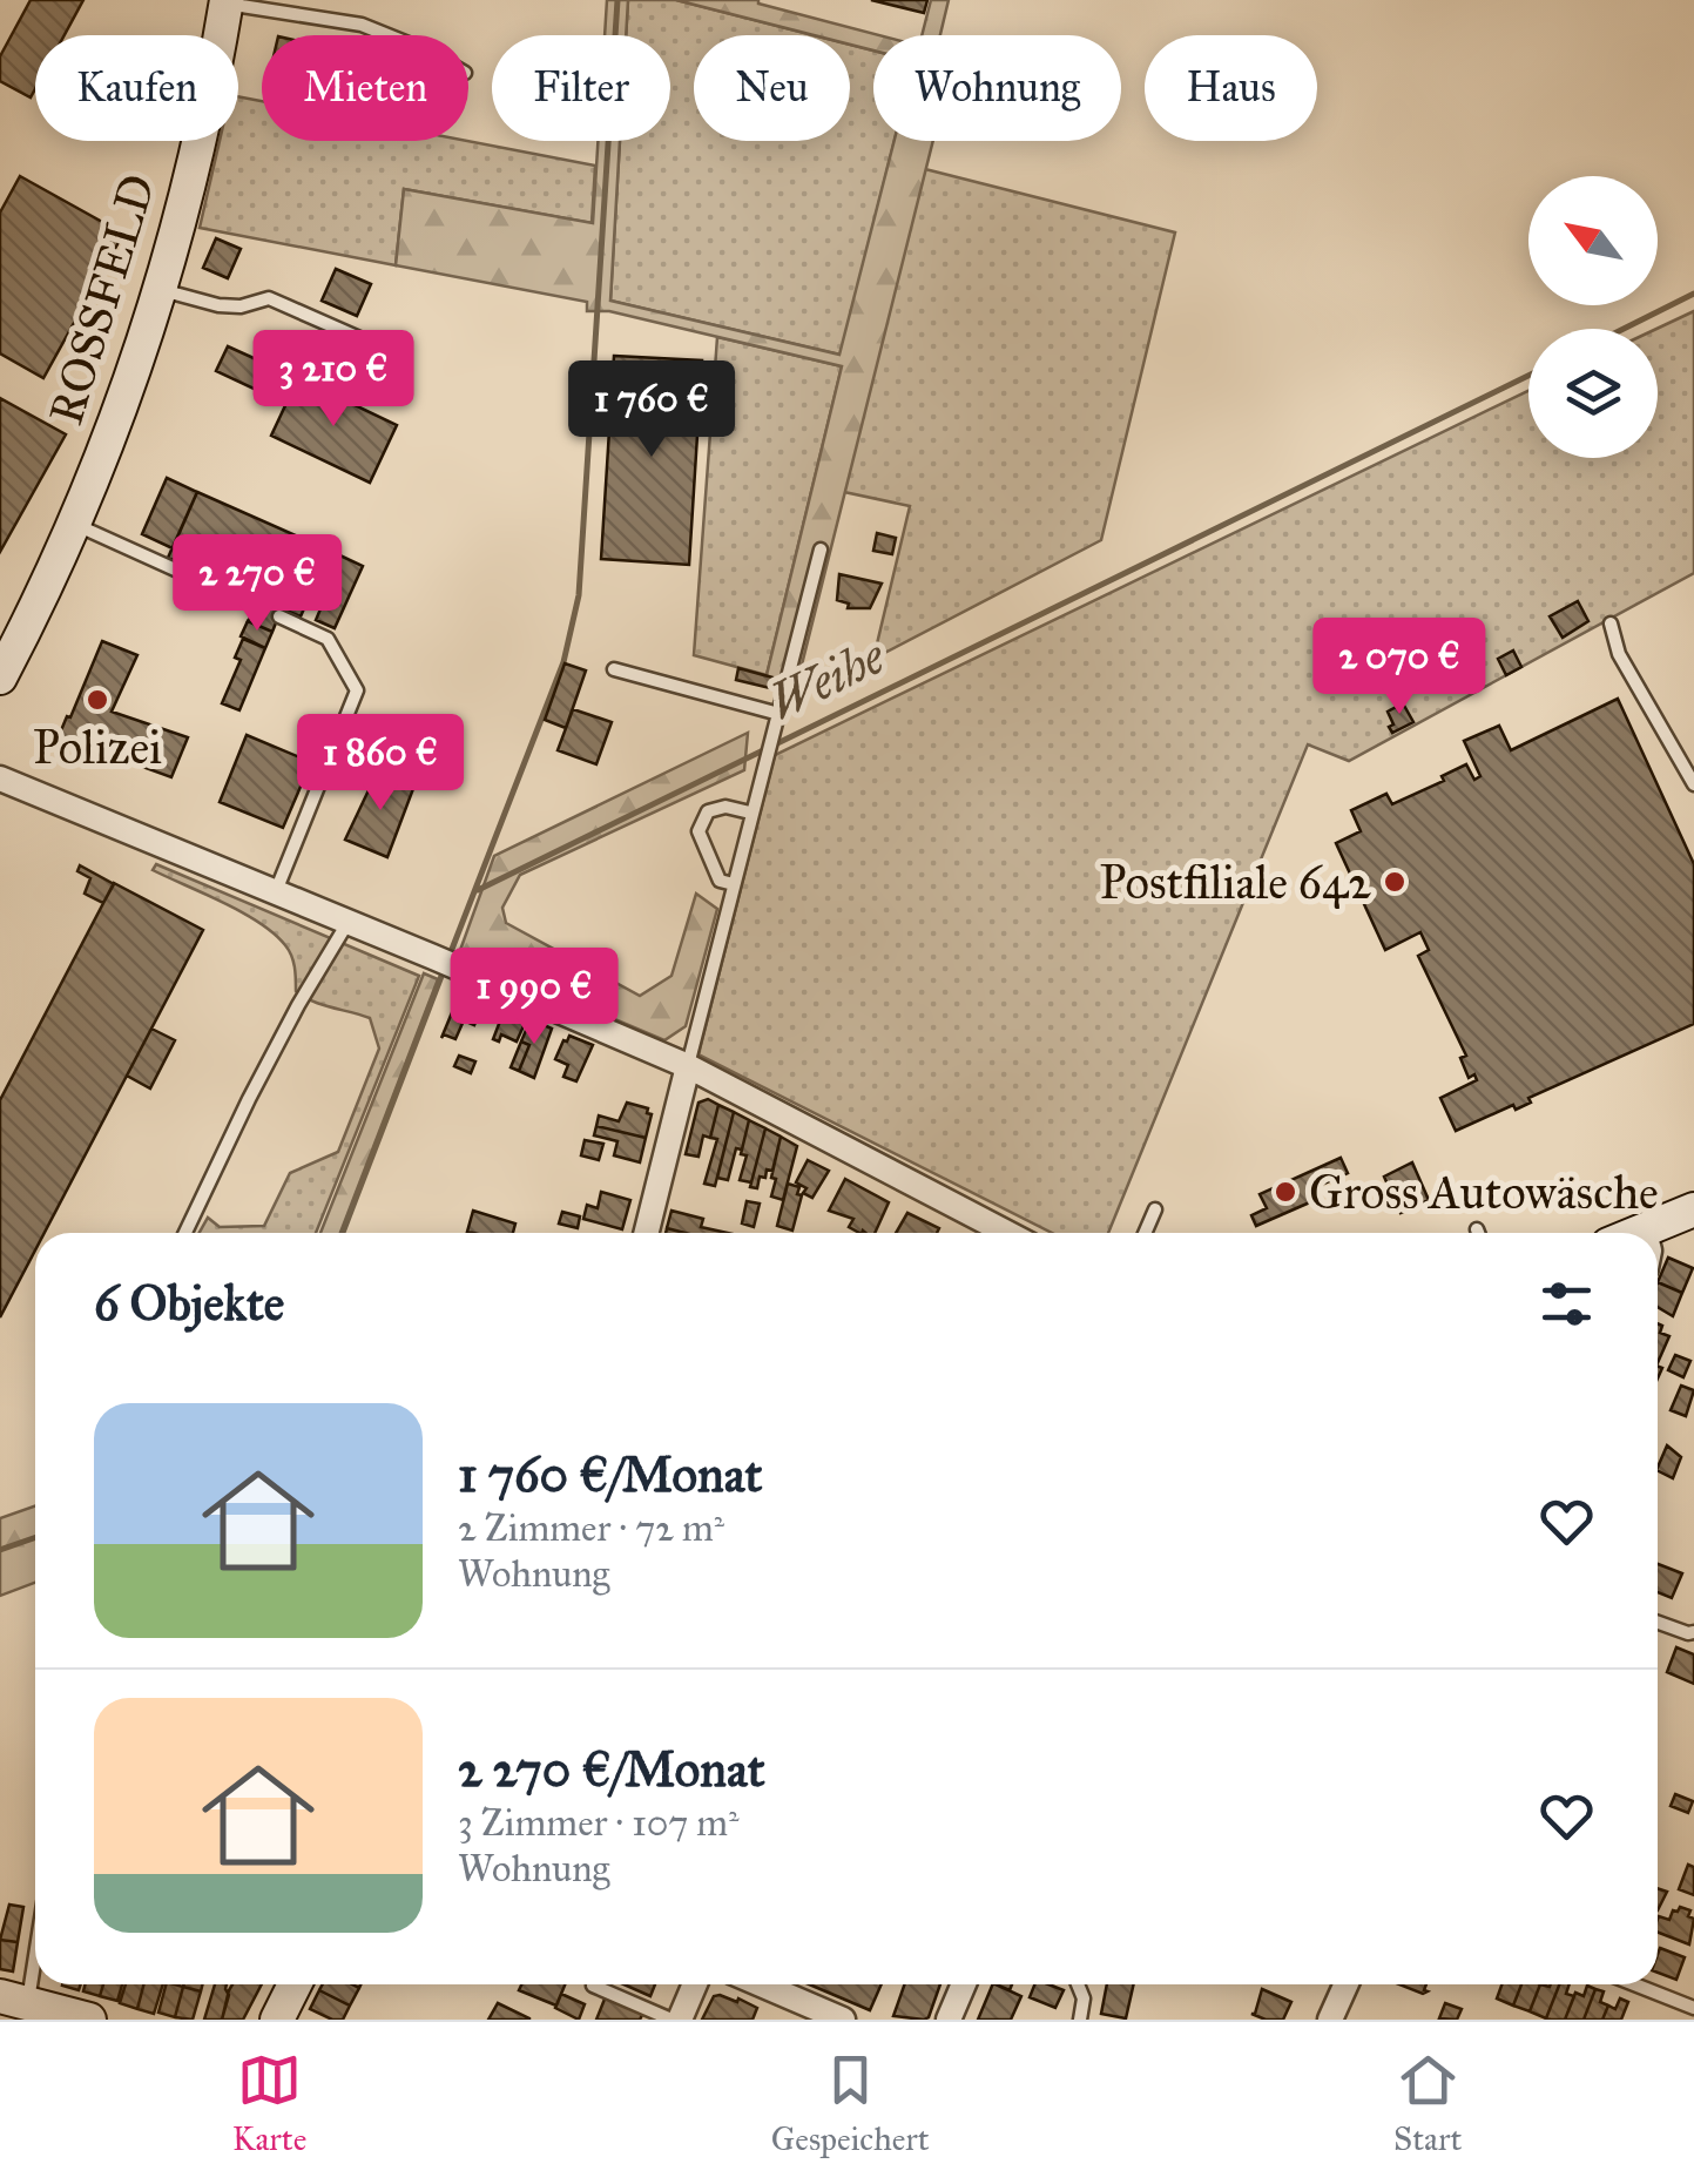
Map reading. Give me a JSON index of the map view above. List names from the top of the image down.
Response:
{
  "streets": {
    "street": ["ROSSFELD"]
  },
  "water": ["Weihe"],
  "places": ["Polizei", "Postfiliale 642", "Gross Autowäsche"],
  "north": "top left",
  "page": {
    "chip": [
      "Kaufen",
      "Mieten",
      "Filter",
      "Neu",
      "Wohnung",
      "Haus"
    ],
    "price": [
      "3 210 €",
      "1 760 €",
      "2 270 €",
      "2 070 €",
      "1 860 €",
      "1 990 €"
    ],
    "heading": "6 Objekte",
    "list": [
      {
        "name": "1 760 €/Monat",
        "note": "2 Zimmer · 72 m² · Wohnung"
      },
      {
        "name": "2 270 €/Monat",
        "note": "3 Zimmer · 107 m² · Wohnung"
      }
    ],
    "tabs": ["Karte", "Gespeichert", "Start"]
  }
}
